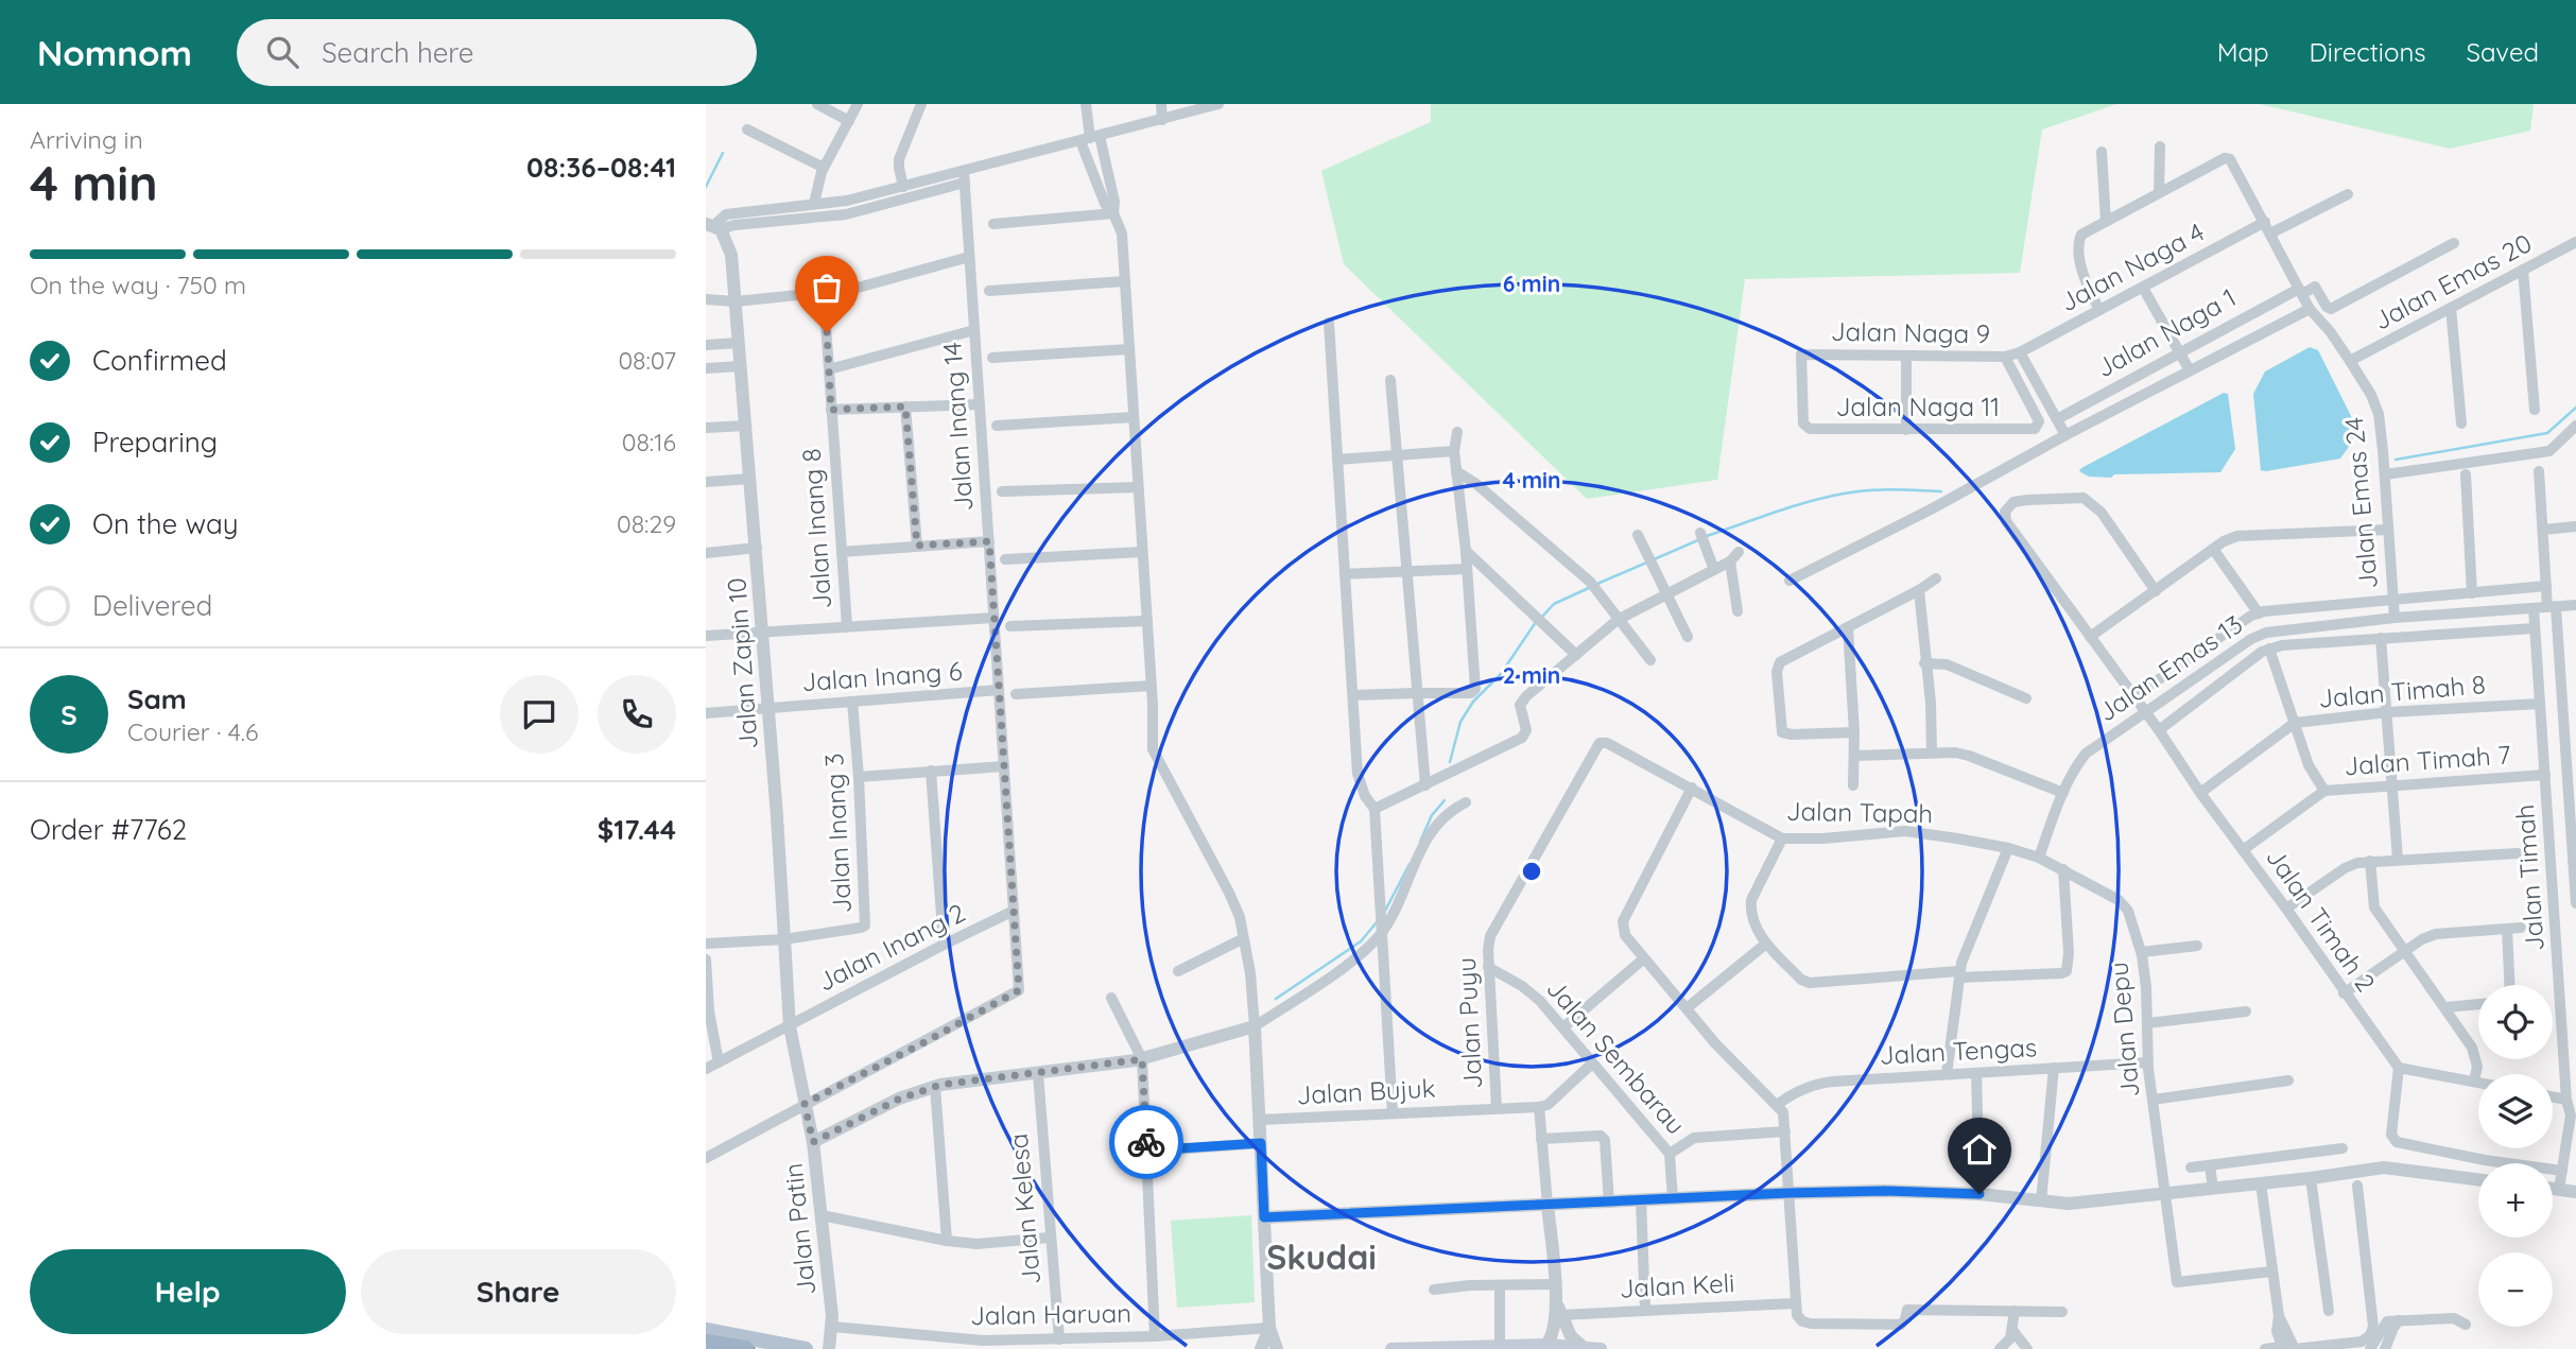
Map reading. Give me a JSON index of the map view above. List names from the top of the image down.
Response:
{
  "streets": {
    "street": [
      "Jalan Naga 4",
      "Jalan Emas 20",
      "Jalan Naga 9",
      "Jalan Naga 1",
      "Jalan Naga 11",
      "Jalan Inang 14",
      "Jalan Emas 24",
      "Jalan Inang 8",
      "Jalan Zapin 10",
      "Jalan Emas 13",
      "Jalan Inang 6",
      "Jalan Timah 8",
      "Jalan Timah 7",
      "Jalan Tapah",
      "Jalan Inang 3",
      "Jalan Timah",
      "Jalan Timah 2",
      "Jalan Inang 2",
      "Jalan Puyu",
      "Jalan Depu",
      "Jalan Tengas",
      "Jalan Sembarau",
      "Jalan Bujuk",
      "Jalan Kelesa",
      "Jalan Patin",
      "Jalan Keli",
      "Jalan Haruan"
    ]
  },
  "crossings": [
    ["Jalan Naga 4", "Jalan Naga 9"],
    ["Jalan Naga 4", "Jalan Emas 24"],
    ["Jalan Emas 20", "Jalan Emas 24"],
    ["Jalan Naga 9", "Jalan Naga 11"],
    ["Jalan Naga 1", "Jalan Emas 24"],
    ["Jalan Inang 14", "Jalan Zapin 10"],
    ["Jalan Inang 14", "Jalan Inang 6"],
    ["Jalan Inang 14", "Jalan Inang 2"],
    ["Jalan Inang 14", "Jalan Patin"],
    ["Jalan Emas 24", "Jalan Emas 13"],
    ["Jalan Zapin 10", "Jalan Inang 6"],
    ["Jalan Zapin 10", "Jalan Inang 3"],
    ["Jalan Zapin 10", "Jalan Inang 2"],
    ["Jalan Zapin 10", "Jalan Patin"],
    ["Jalan Emas 13", "Jalan Timah"],
    ["Jalan Emas 13", "Jalan Timah 2"],
    ["Jalan Emas 13", "Jalan Depu"],
    ["Jalan Inang 6", "Jalan Inang 3"],
    ["Jalan Timah 8", "Jalan Timah"],
    ["Jalan Timah 8", "Jalan Timah 2"],
    ["Jalan Timah 7", "Jalan Timah"],
    ["Jalan Timah 7", "Jalan Timah 2"],
    ["Jalan Tapah", "Jalan Puyu"],
    ["Jalan Tapah", "Jalan Depu"],
    ["Jalan Puyu", "Jalan Sembarau"],
    ["Jalan Puyu", "Jalan Bujuk"],
    ["Jalan Depu", "Jalan Tengas"],
    ["Jalan Kelesa", "Jalan Haruan"],
    ["Jalan Patin", "Jalan Haruan"]
  ],
  "districts": ["Skudai"],
  "page": {
    "header": "Nomnom",
    "search": "Search here",
    "nav": ["Map", "Directions", "Saved"],
    "heading": ["4 min", "Arriving in", "08:36–08:41"],
    "panel": [
      "Sam",
      "Courier · 4.6",
      "Order #7762",
      "$17.44"
    ],
    "bar": "On the way · 750 m",
    "list": [
      ["Confirmed", "08:07"],
      ["Preparing", "08:16"],
      ["On the way", "08:29"],
      "Delivered"
    ],
    "round": "S",
    "map_buttons": ["+", "−"],
    "buttons": ["Help", "Share"]
  },
  "rings": ["6 min", "4 min", "2 min"]
}
